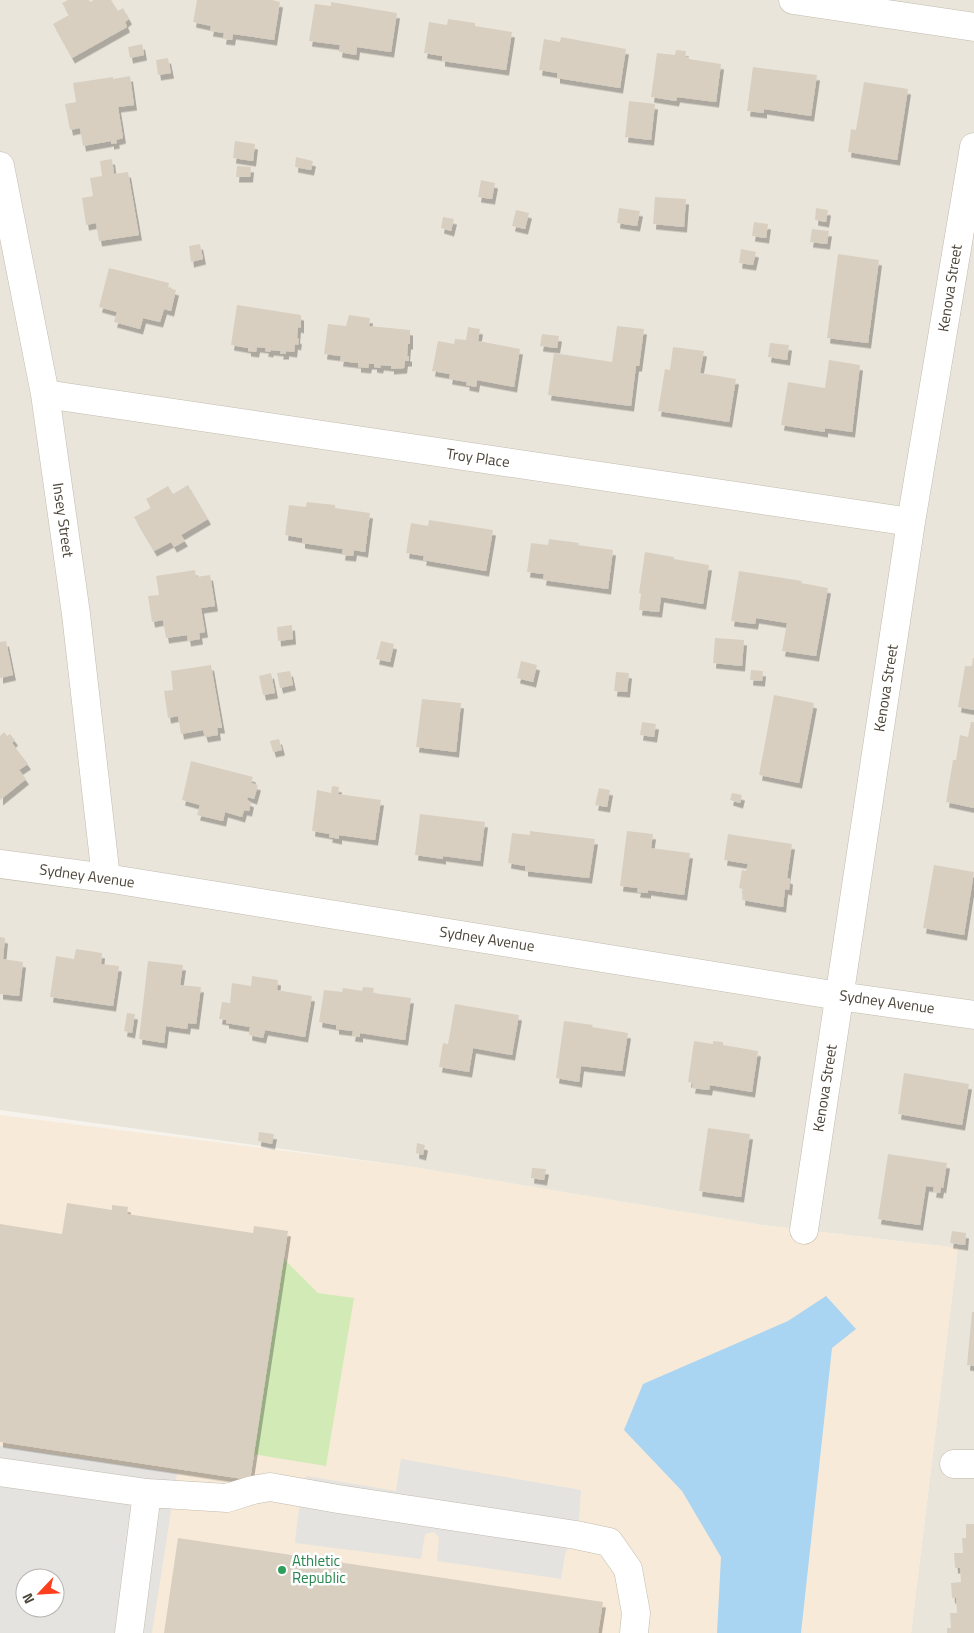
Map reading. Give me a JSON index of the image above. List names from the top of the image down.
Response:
{
  "streets": {
    "street": [
      "Kenova Street",
      "Troy Place",
      "Insey Street",
      "Sydney Avenue"
    ]
  },
  "crossings": [
    ["Kenova Street", "Troy Place"],
    ["Kenova Street", "Sydney Avenue"],
    ["Troy Place", "Insey Street"],
    ["Insey Street", "Sydney Avenue"]
  ],
  "places": ["Athletic Republic"],
  "north": "bottom left"
}
